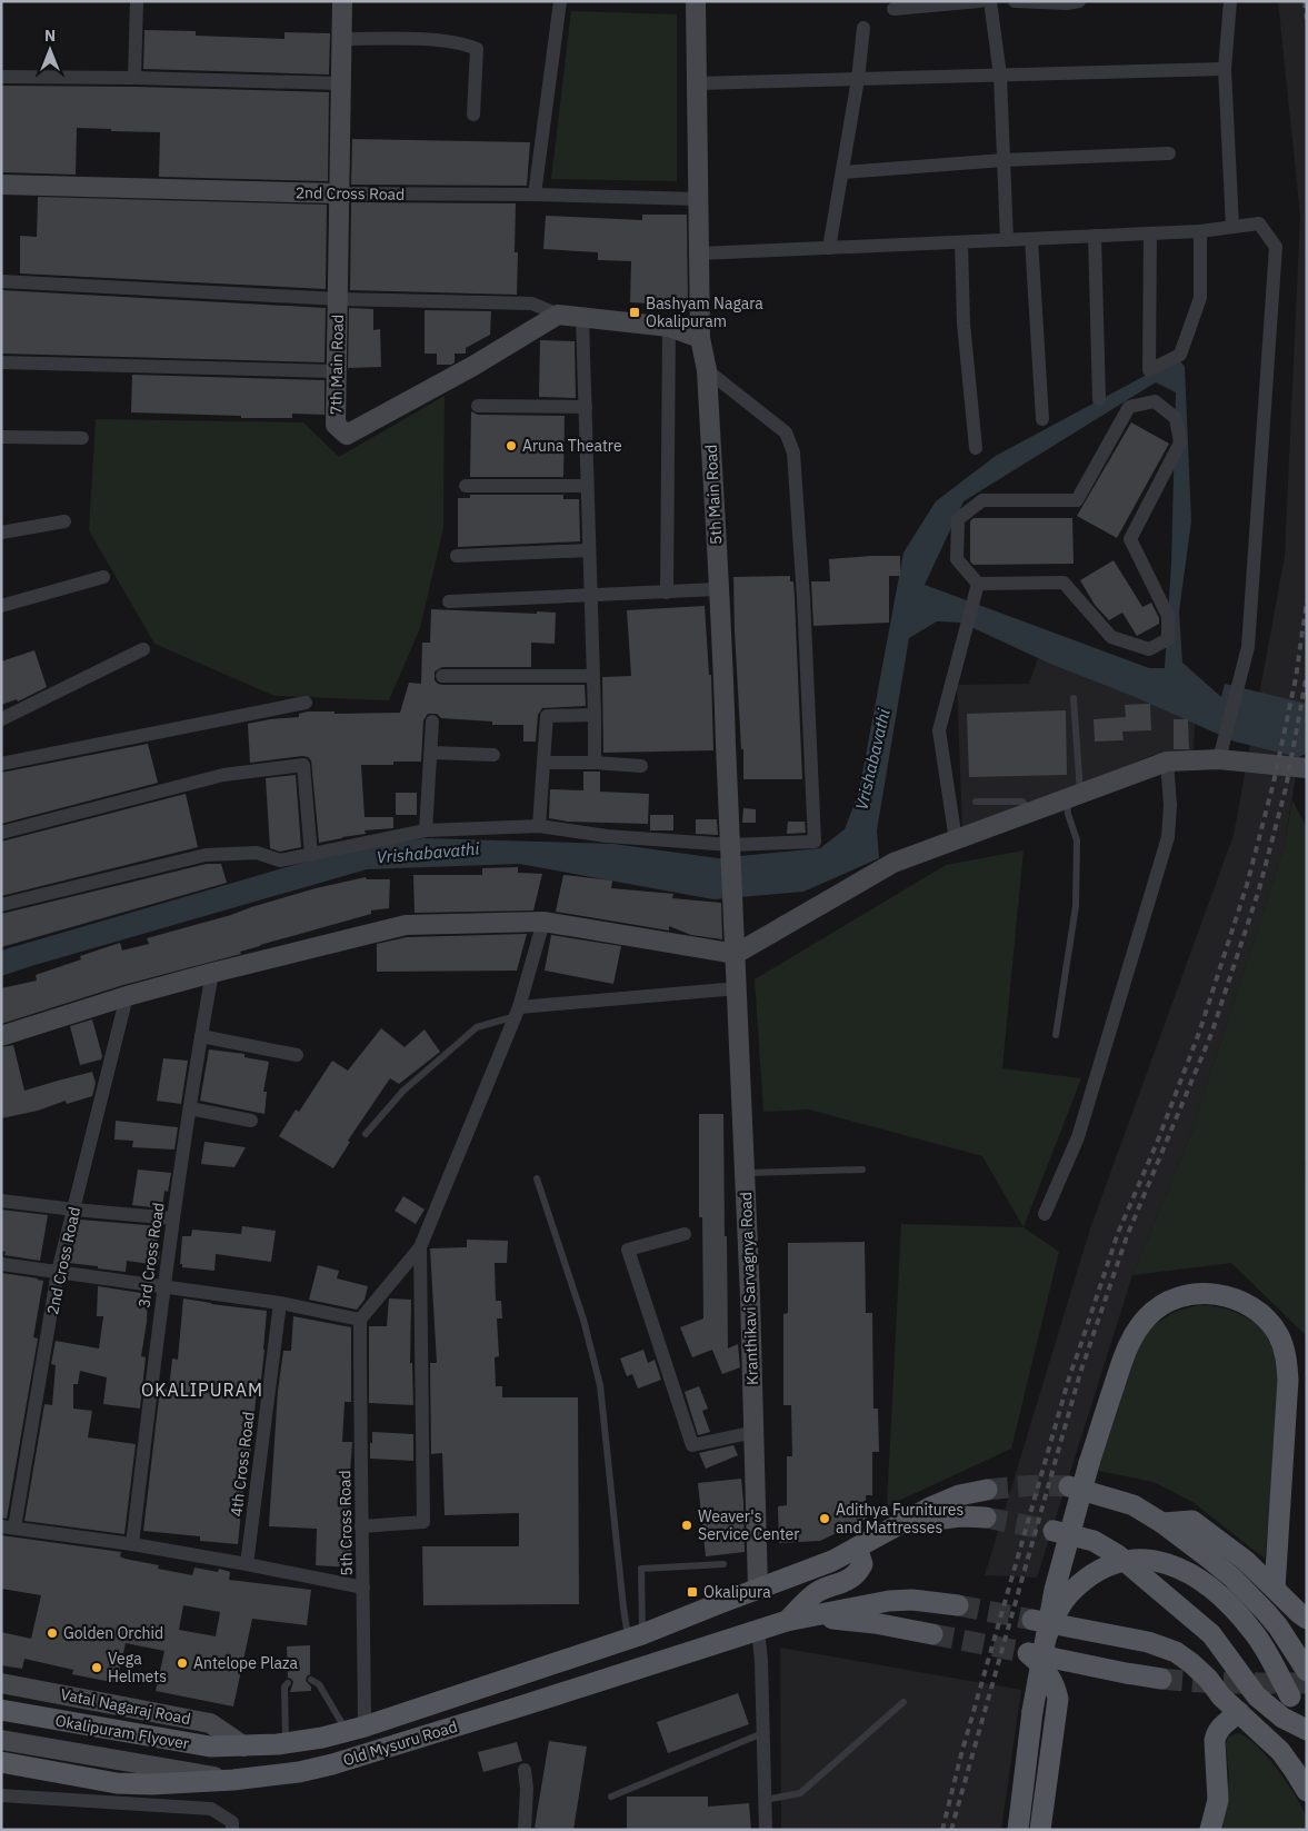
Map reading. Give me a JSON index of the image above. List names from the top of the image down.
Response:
{
  "streets": {
    "main road": ["Okalipuram Flyover", "Old Mysuru Road"],
    "street": [
      "2nd Cross Road",
      "7th Main Road",
      "5th Main Road",
      "3rd Cross Road",
      "Kranthikavi Sarvagnya Road",
      "4th Cross Road",
      "5th Cross Road",
      "Vatal Nagaraj Road"
    ]
  },
  "crossings": [
    ["2nd Cross Road", "7th Main Road"],
    ["2nd Cross Road", "5th Main Road"],
    ["5th Main Road", "Kranthikavi Sarvagnya Road"],
    ["Kranthikavi Sarvagnya Road", "Old Mysuru Road"],
    ["5th Cross Road", "Old Mysuru Road"],
    ["Vatal Nagaraj Road", "Okalipuram Flyover"],
    ["Vatal Nagaraj Road", "Old Mysuru Road"],
    ["Okalipuram Flyover", "Old Mysuru Road"]
  ],
  "districts": ["OKALIPURAM"],
  "water": ["Vrishabavathi"],
  "places": {
    "transit": ["Bashyam Nagara Okalipuram", "Okalipura"],
    "other": [
      "Aruna Theatre",
      "Adithya Furnitures and Mattresses",
      "Weaver's Service Center",
      "Golden Orchid",
      "Antelope Plaza",
      "Vega Helmets"
    ]
  },
  "north": "top"
}
